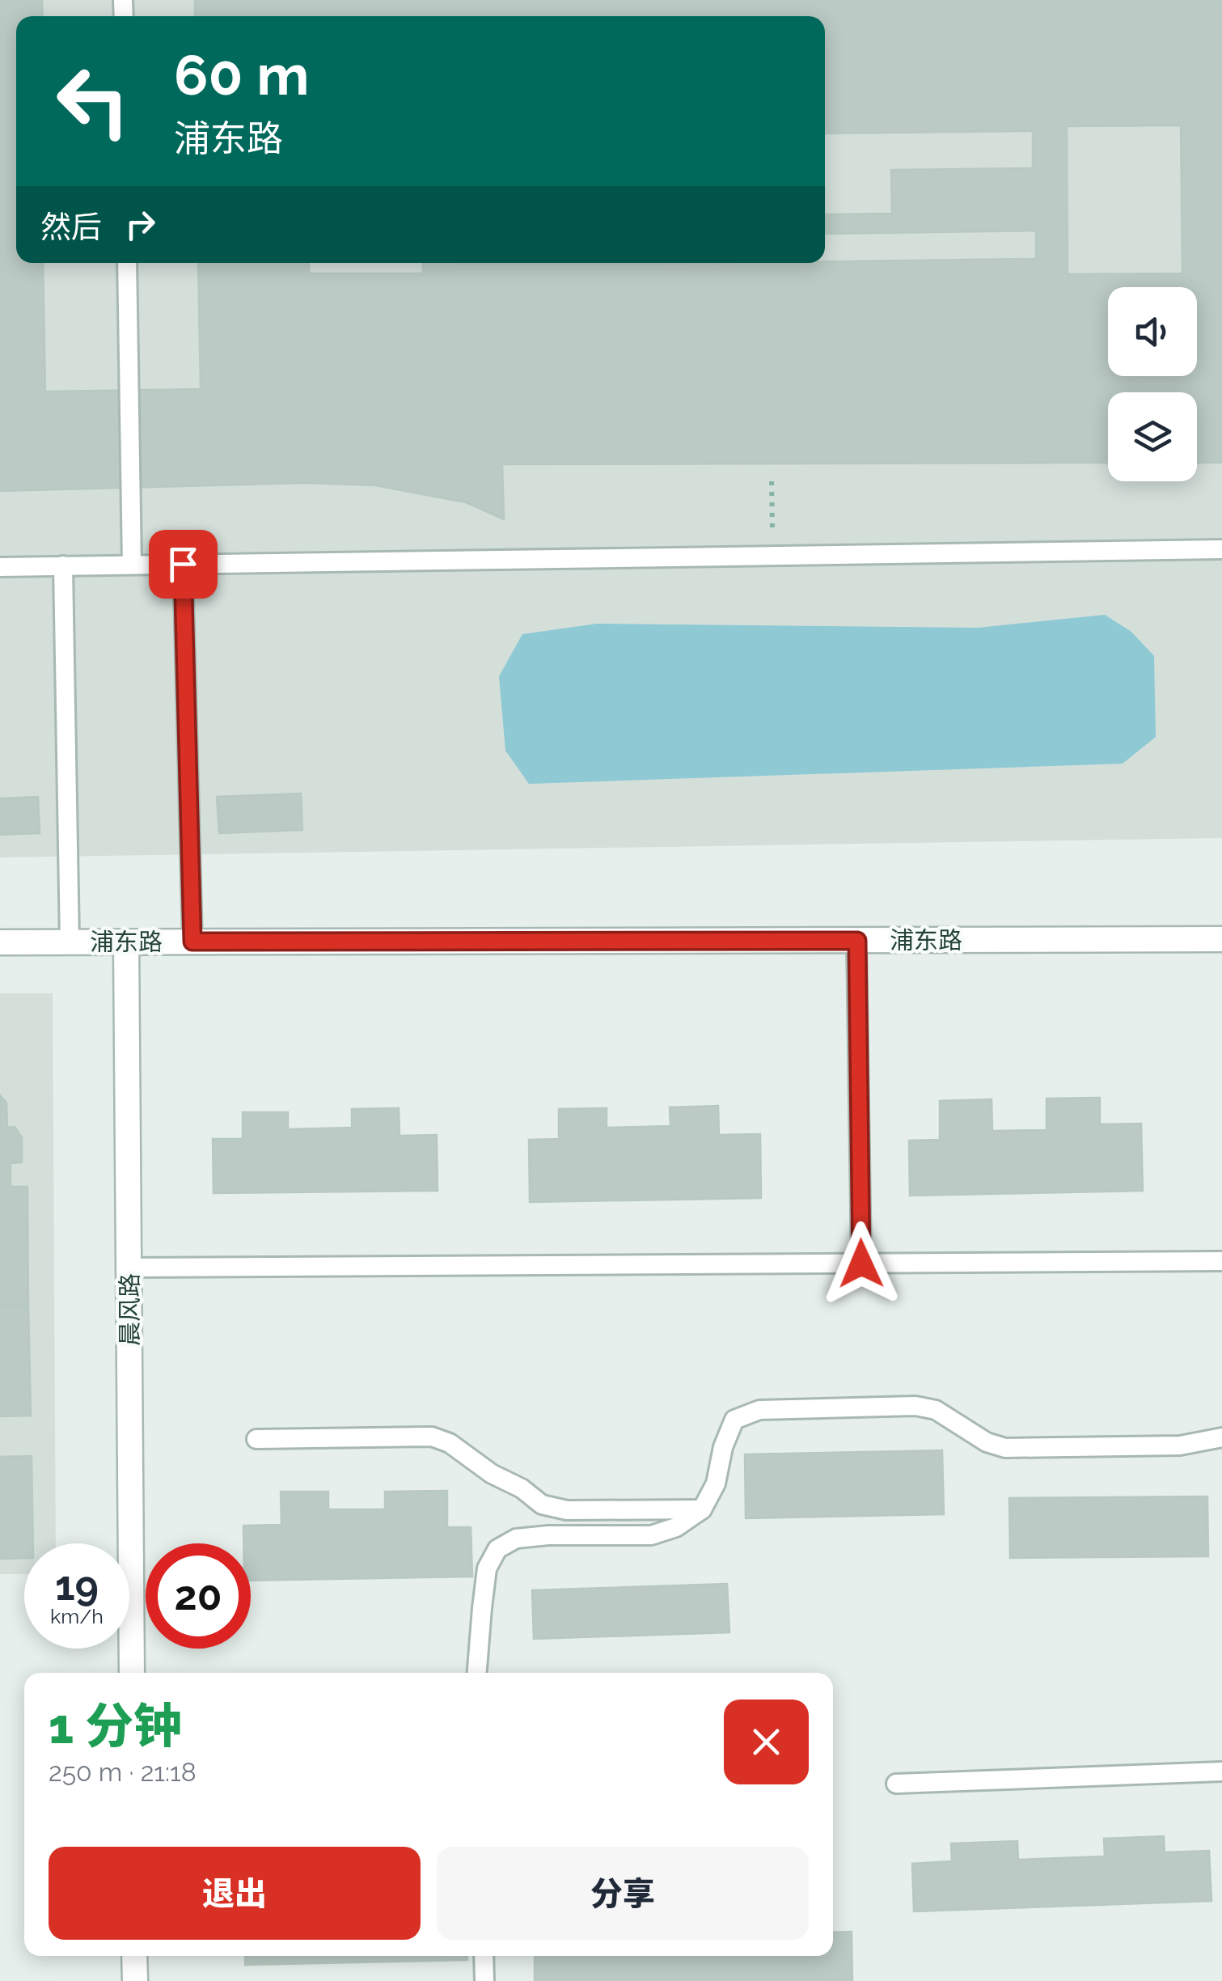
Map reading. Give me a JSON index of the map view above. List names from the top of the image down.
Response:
{
  "streets": {
    "street": ["浦东路", "晨风路"]
  },
  "crossings": [
    ["浦东路", "晨风路"]
  ],
  "page": {
    "turn": ["60 m", "浦东路"],
    "then": "然后",
    "speed": "19 km/h",
    "limit": "20",
    "heading": ["1 分钟", "250 m · 21:18"],
    "buttons": ["退出", "分享"]
  }
}
